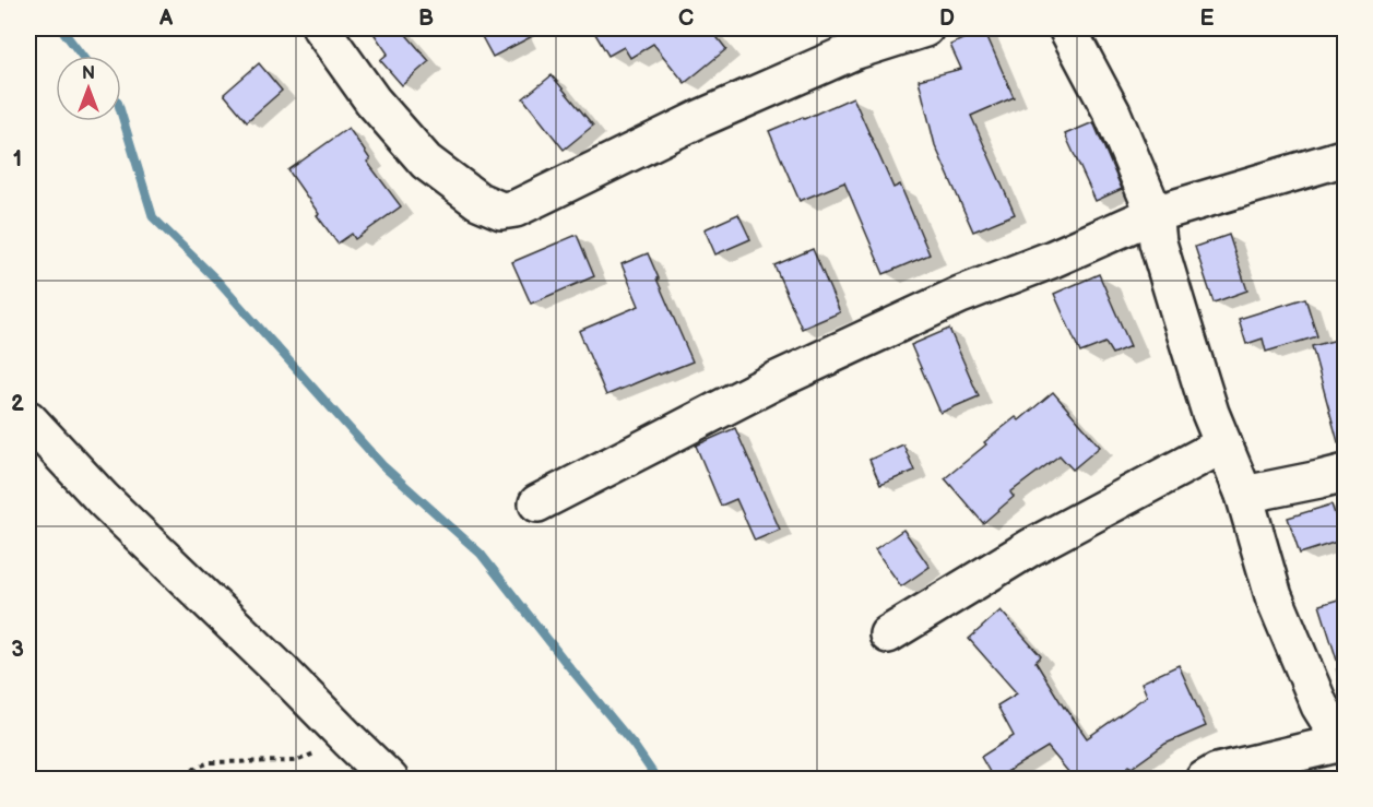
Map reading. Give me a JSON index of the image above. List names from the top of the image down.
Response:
{
  "north": "top",
  "grid": {
    "columns": [
      "A",
      "B",
      "C",
      "D",
      "E"
    ],
    "rows": ["1", "2", "3"]
  }
}
